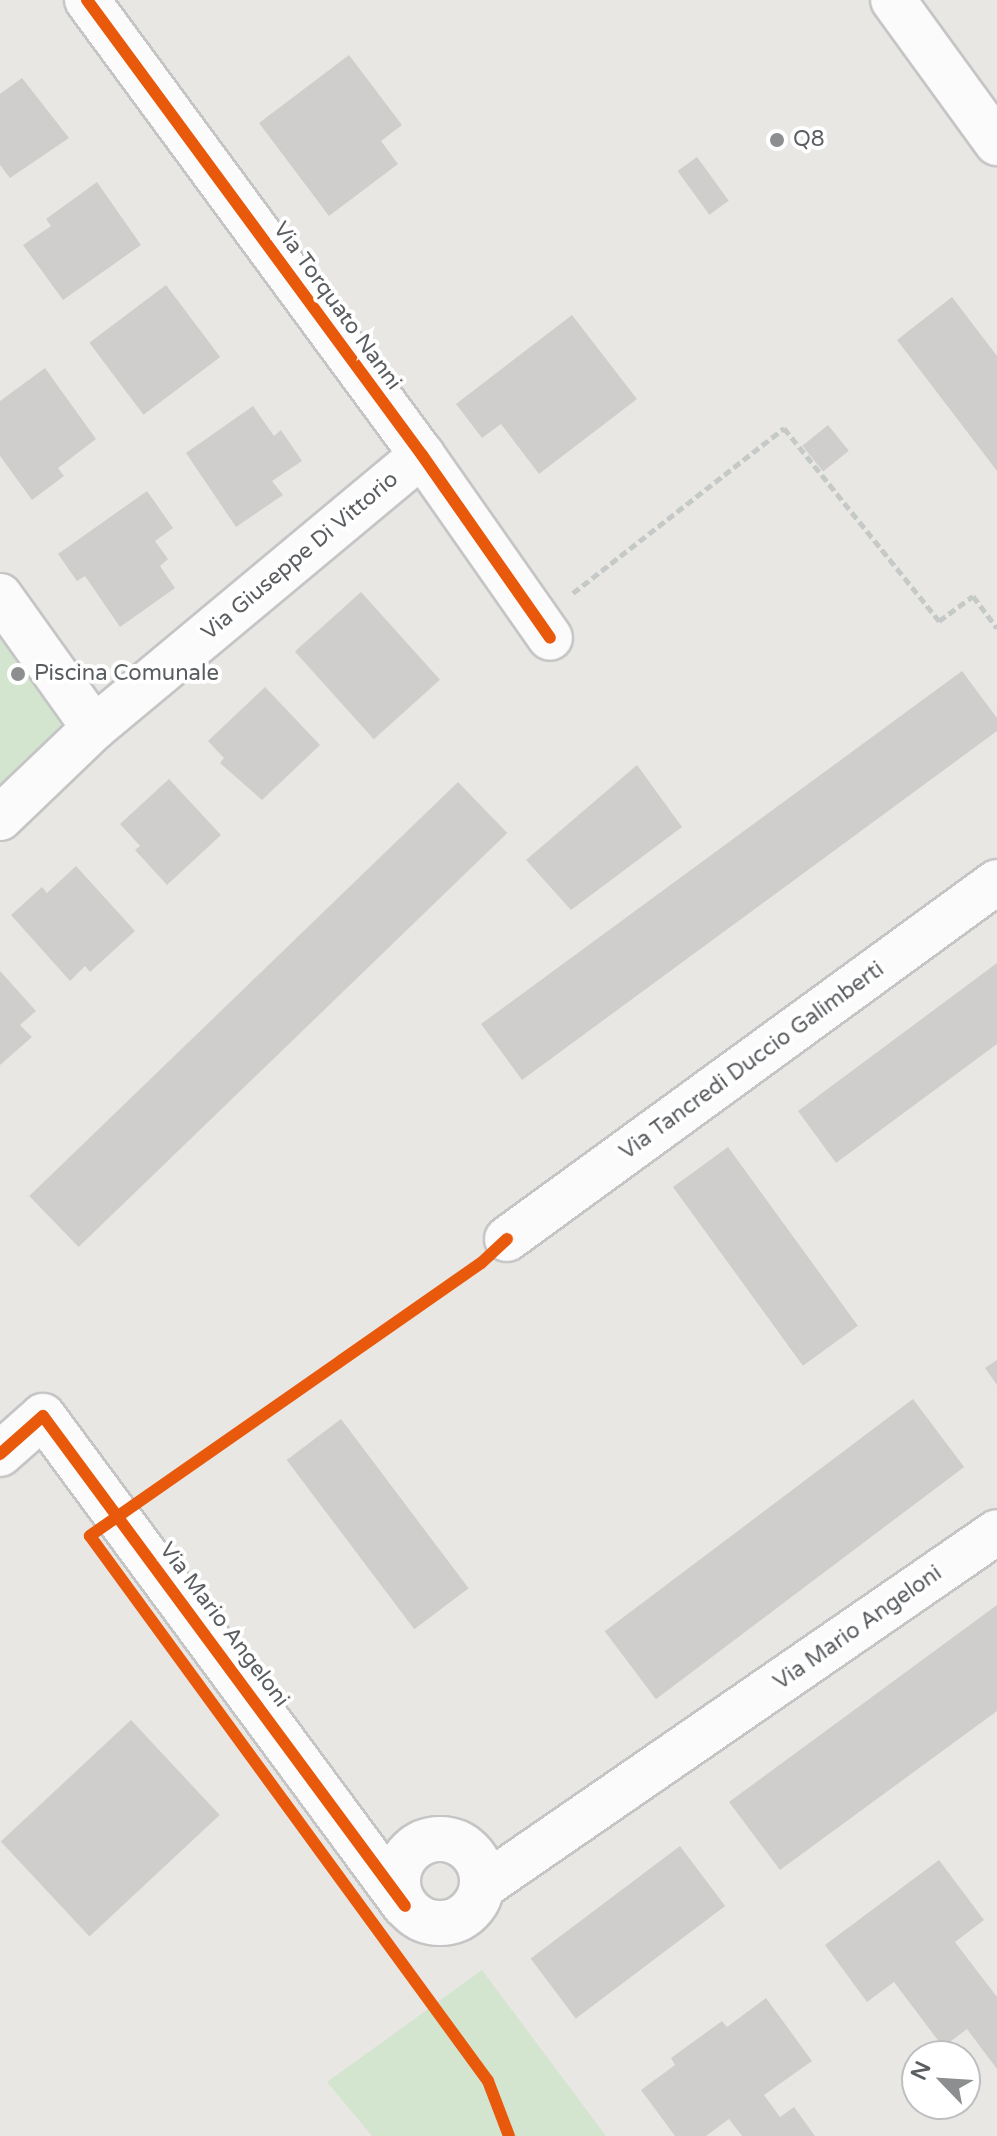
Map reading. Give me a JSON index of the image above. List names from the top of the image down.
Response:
{
  "streets": {
    "street": [
      "Via Torquato Nanni",
      "Via Giuseppe Di Vittorio",
      "Via Tancredi Duccio Galimberti",
      "Via Mario Angeloni"
    ]
  },
  "crossings": [
    ["Via Torquato Nanni", "Via Giuseppe Di Vittorio"]
  ],
  "places": ["Q8", "Piscina Comunale"],
  "north": "top left"
}
